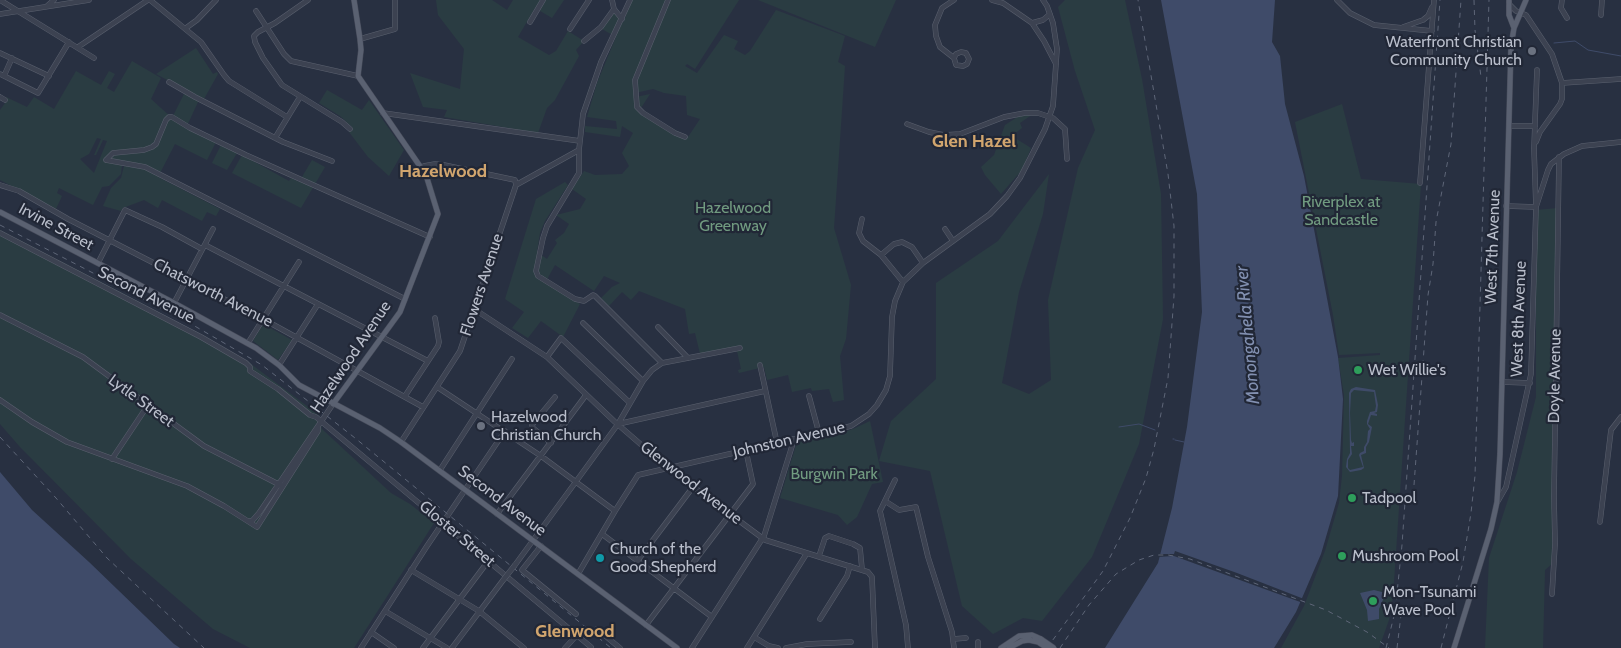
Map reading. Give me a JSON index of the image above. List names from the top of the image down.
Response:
{
  "streets": {
    "main road": [
      "Irvine Street",
      "West 7th Avenue",
      "Second Avenue",
      "West 8th Avenue",
      "Hazelwood Avenue"
    ],
    "street": [
      "Flowers Avenue",
      "Chatsworth Avenue",
      "Doyle Avenue",
      "Lytle Street",
      "Johnston Avenue",
      "Glenwood Avenue",
      "Gloster Street"
    ]
  },
  "crossings": [
    ["Irvine Street", "Second Avenue"],
    ["West 7th Avenue", "West 8th Avenue"],
    ["Flowers Avenue", "Chatsworth Avenue"],
    ["Flowers Avenue", "Second Avenue"],
    ["Flowers Avenue", "Glenwood Avenue"],
    ["Chatsworth Avenue", "Hazelwood Avenue"],
    ["Second Avenue", "Hazelwood Avenue"],
    ["Second Avenue", "Johnston Avenue"],
    ["Second Avenue", "Gloster Street"],
    ["Hazelwood Avenue", "Lytle Street"],
    ["Hazelwood Avenue", "Gloster Street"],
    ["Johnston Avenue", "Glenwood Avenue"]
  ],
  "districts": ["Glen Hazel", "Hazelwood", "Glenwood"],
  "water": ["Monongahela River"],
  "parks": ["Riverplex at Sandcastle", "Hazelwood Greenway", "Burgwin Park"],
  "places": [
    "Waterfront Christian Community Church",
    "Wet Willie's",
    "Hazelwood Christian Church",
    "Tadpool",
    "Mushroom Pool",
    "Church of the Good Shepherd",
    "Mon-Tsunami Wave Pool"
  ]
}
